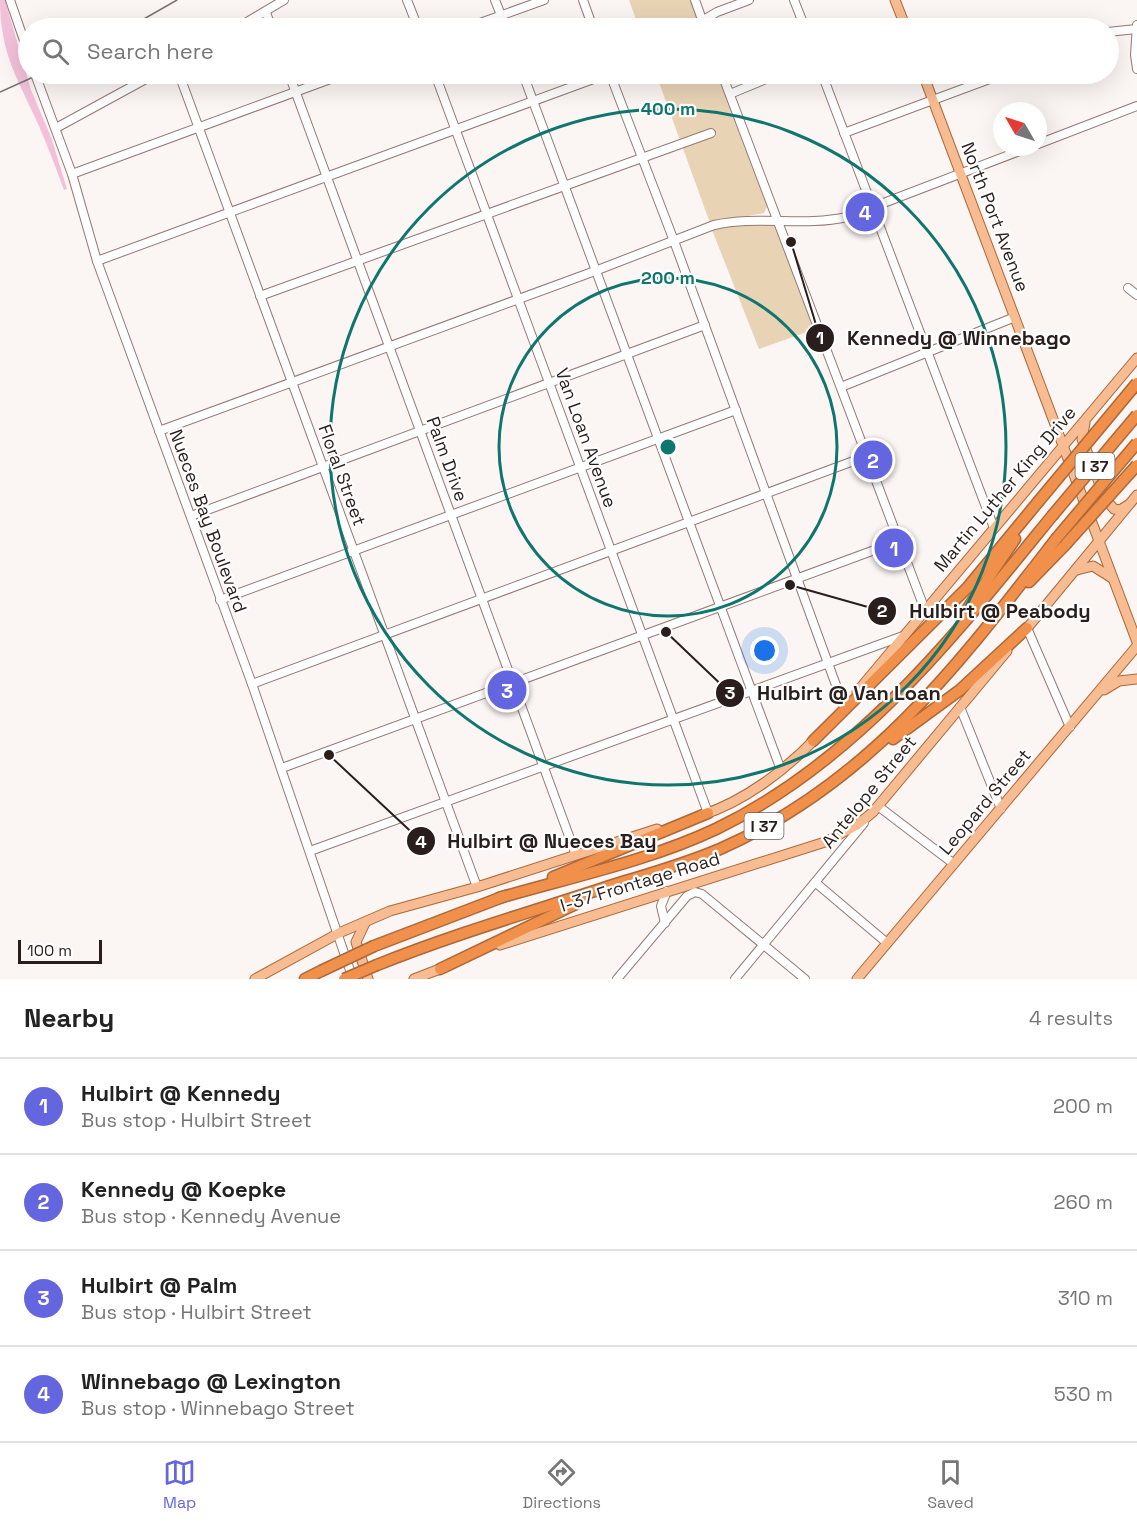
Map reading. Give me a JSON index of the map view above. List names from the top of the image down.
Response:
{
  "streets": {
    "highway": ["I 37"],
    "main road": [
      "North Port Avenue",
      "Martin Luther King Drive",
      "Antelope Street",
      "Leopard Street",
      "I-37 Frontage Road"
    ],
    "street": [
      "Van Loan Avenue",
      "Palm Drive",
      "Floral Street",
      "Nueces Bay Boulevard"
    ]
  },
  "crossings": [
    ["North Port Avenue", "Martin Luther King Drive"],
    ["North Port Avenue", "Antelope Street"],
    ["North Port Avenue", "Leopard Street"],
    ["Van Loan Avenue", "Martin Luther King Drive"],
    ["Palm Drive", "Martin Luther King Drive"],
    ["Floral Street", "Martin Luther King Drive"],
    ["Martin Luther King Drive", "Nueces Bay Boulevard"],
    ["Antelope Street", "I-37 Frontage Road"]
  ],
  "places": [
    "Kennedy @ Winnebago",
    "Hulbirt @ Peabody",
    "Hulbirt @ Van Loan",
    "Hulbirt @ Nueces Bay"
  ],
  "scale_bar": "100 m",
  "north": "top left",
  "page": {
    "search": "Search here",
    "pins": [
      "4",
      "2",
      "1",
      "3"
    ],
    "scale": "100 m",
    "heading": ["Nearby", "4 results"],
    "list": [
      {
        "mark": "1",
        "name": "Hulbirt @ Kennedy",
        "note": "Bus stop · Hulbirt Street",
        "value": "200 m"
      },
      {
        "mark": "2",
        "name": "Kennedy @ Koepke",
        "note": "Bus stop · Kennedy Avenue",
        "value": "260 m"
      },
      {
        "mark": "3",
        "name": "Hulbirt @ Palm",
        "note": "Bus stop · Hulbirt Street",
        "value": "310 m"
      },
      {
        "mark": "4",
        "name": "Winnebago @ Lexington",
        "note": "Bus stop · Winnebago Street",
        "value": "530 m"
      }
    ],
    "nav": ["Map", "Directions", "Saved"]
  },
  "rings": ["400 m", "200 m"]
}
